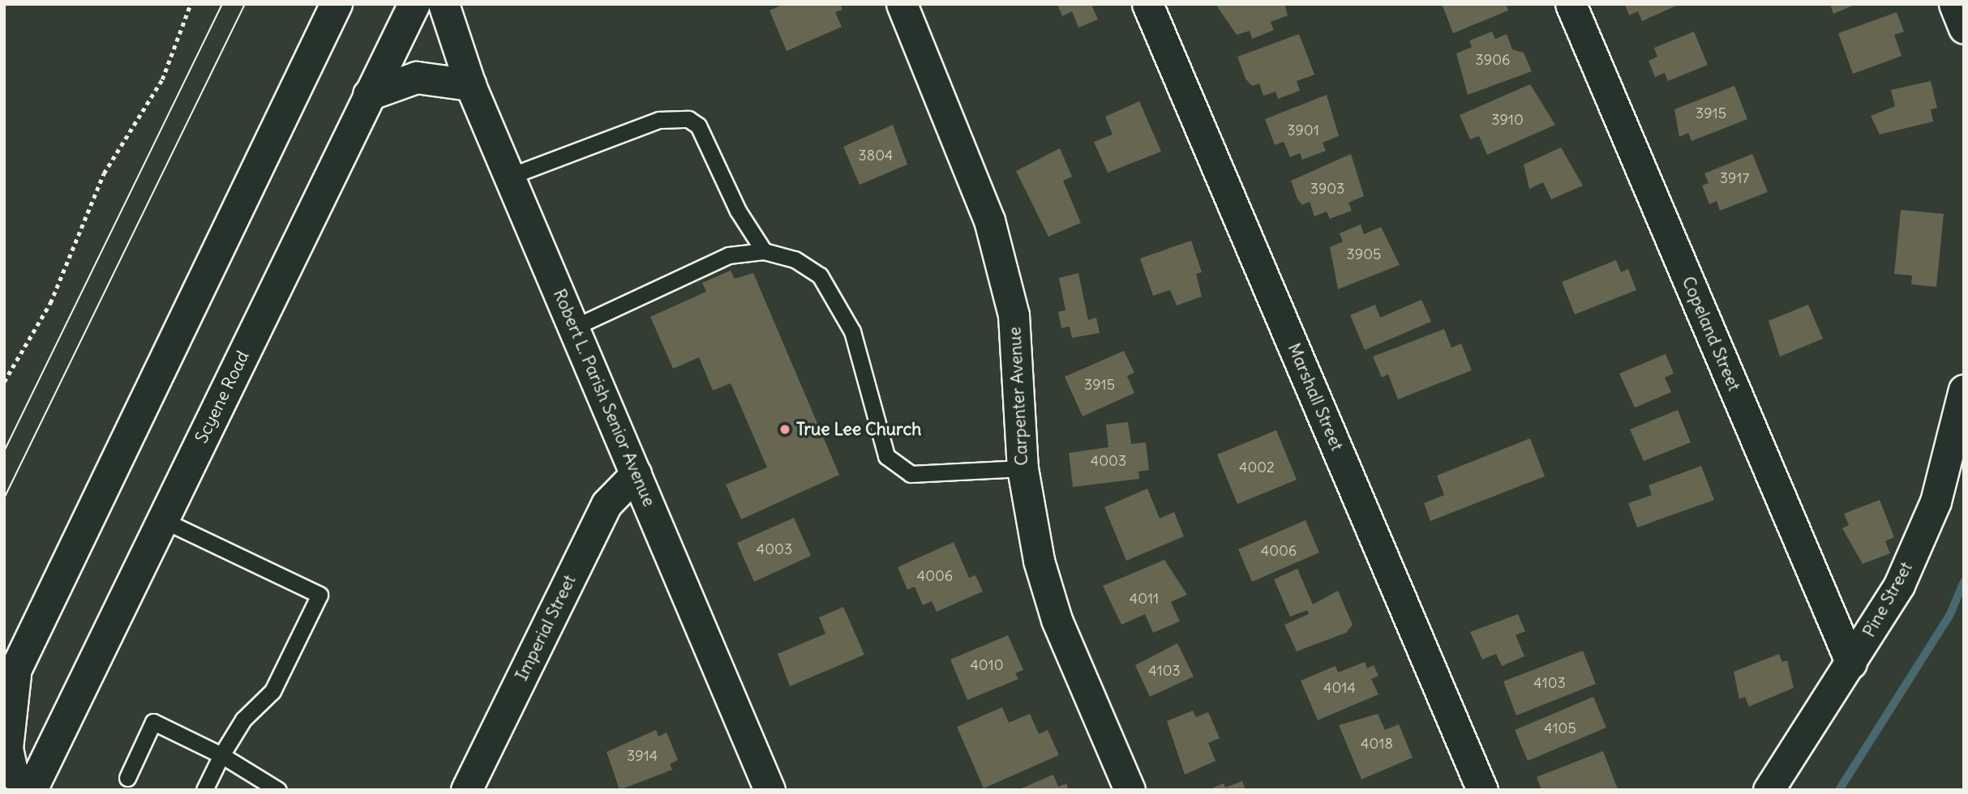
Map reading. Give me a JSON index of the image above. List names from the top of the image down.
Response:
{
  "streets": {
    "main road": ["Scyene Road"],
    "street": [
      "Copeland Street",
      "Carpenter Avenue",
      "Marshall Street",
      "Robert L. Parish Senior Avenue",
      "Pine Street",
      "Imperial Street"
    ]
  },
  "crossings": [
    ["Copeland Street", "Pine Street"],
    ["Robert L. Parish Senior Avenue", "Imperial Street"]
  ],
  "places": ["True Lee Church"],
  "house_numbers": [
    "3906",
    "3915",
    "3910",
    "3901",
    "3804",
    "3917",
    "3903",
    "3905",
    "3915",
    "4003",
    "4002",
    "4003",
    "4006",
    "4006",
    "4011",
    "4010",
    "4103",
    "4103",
    "4014",
    "4105",
    "4018",
    "3914"
  ]
}
